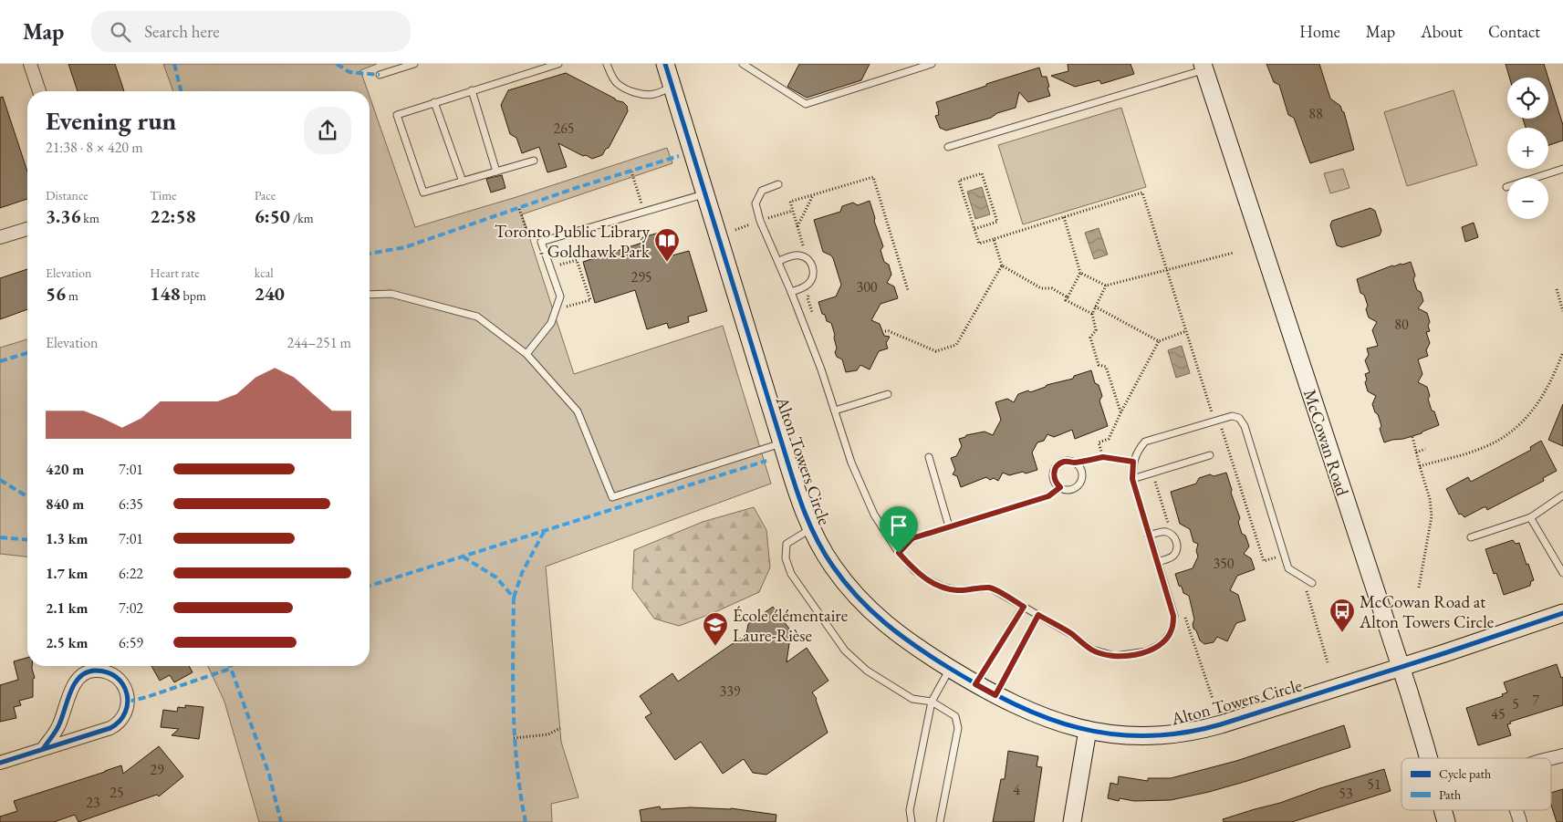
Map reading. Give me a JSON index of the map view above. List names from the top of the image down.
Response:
{
  "streets": {
    "street": ["McCowan Road", "Alton Towers Circle"]
  },
  "crossings": [
    ["McCowan Road", "Alton Towers Circle"]
  ],
  "places": {
    "library": ["Toronto Public Library - Goldhawk Park"],
    "bus stop": ["McCowan Road at Alton Towers Circle"],
    "school or university": ["École élémentaire Laure-Rièse"]
  },
  "house_numbers": [
    "88",
    "265",
    "295",
    "300",
    "80",
    "350",
    "339",
    "7",
    "5",
    "45",
    "29",
    "51",
    "4",
    "25",
    "53",
    "23"
  ],
  "legend": ["Cycle path", "Path"],
  "page": {
    "header": "Map",
    "search": "Search here",
    "nav": [
      "Home",
      "Map",
      "About",
      "Contact"
    ],
    "map_buttons": ["+", "−"],
    "heading": ["Evening run", "21:38 · 8 × 420 m"],
    "stats": [
      ["Distance", "3.36 km"],
      ["Time", "22:58"],
      ["Pace", "6:50 /km"],
      ["Elevation", "56 m"],
      ["Heart rate", "148 bpm"],
      ["kcal", "240"]
    ],
    "chart": ["Elevation", "244–251 m"],
    "list": [
      {
        "name": "420 m",
        "note": "7:01"
      },
      {
        "name": "840 m",
        "note": "6:35"
      },
      {
        "name": "1.3 km",
        "note": "7:01"
      },
      {
        "name": "1.7 km",
        "note": "6:22"
      },
      {
        "name": "2.1 km",
        "note": "7:02"
      },
      {
        "name": "2.5 km",
        "note": "6:59"
      }
    ]
  }
}
